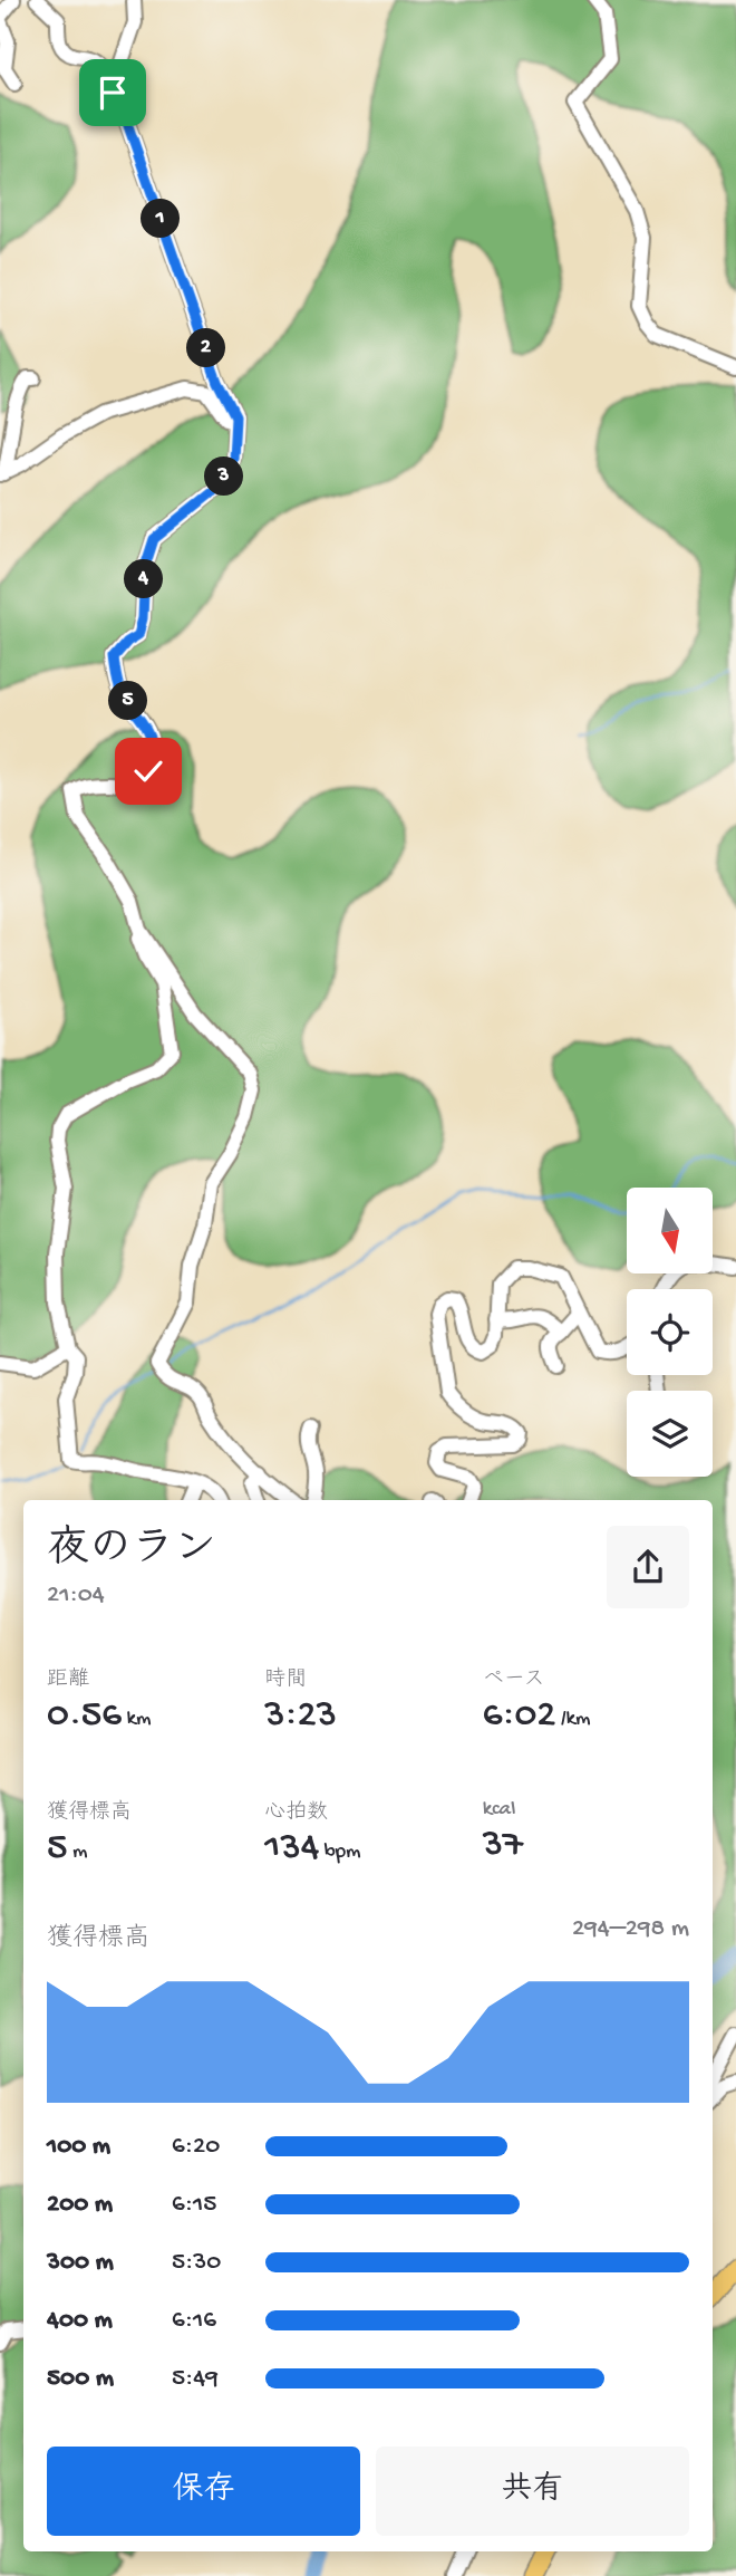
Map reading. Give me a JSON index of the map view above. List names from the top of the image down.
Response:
{
  "north": "bottom",
  "page": {
    "pins": [
      "1",
      "2",
      "3",
      "4",
      "5"
    ],
    "heading": ["夜のラン", "21:04"],
    "stats": [
      ["距離", "0.56 km"],
      ["時間", "3:23"],
      ["ペース", "6:02 /km"],
      ["獲得標高", "5 m"],
      ["心拍数", "134 bpm"],
      ["kcal", "37"]
    ],
    "chart": ["獲得標高", "294–298 m"],
    "list": [
      {
        "name": "100 m",
        "note": "6:20"
      },
      {
        "name": "200 m",
        "note": "6:15"
      },
      {
        "name": "300 m",
        "note": "5:30"
      },
      {
        "name": "400 m",
        "note": "6:16"
      },
      {
        "name": "500 m",
        "note": "5:49"
      }
    ],
    "buttons": ["保存", "共有"]
  }
}
